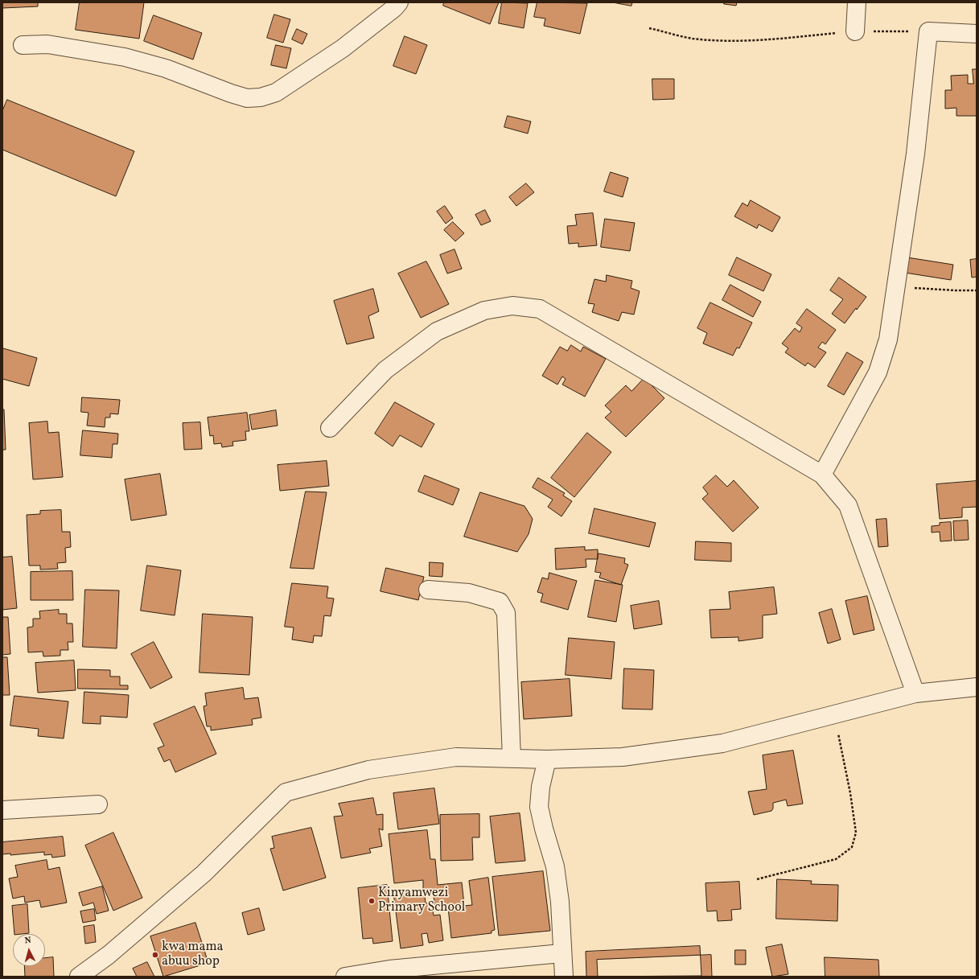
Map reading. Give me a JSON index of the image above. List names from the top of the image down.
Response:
{
  "places": ["Kinyamwezi Primary School", "kwa mama abuu shop"],
  "north": "top"
}
